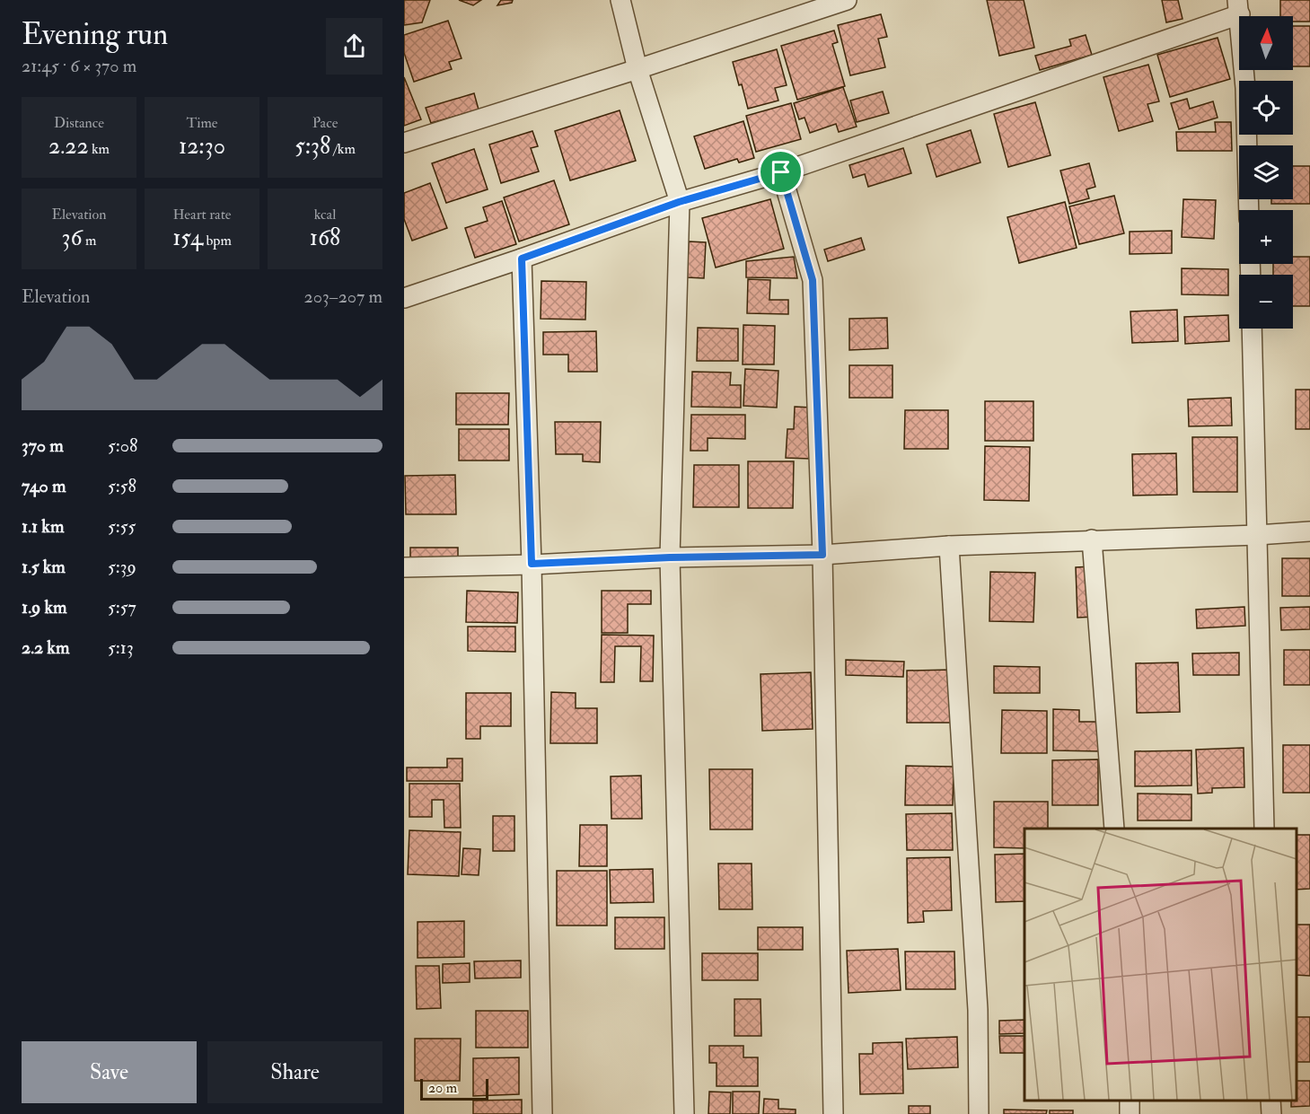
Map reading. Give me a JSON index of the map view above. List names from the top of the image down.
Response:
{
  "scale_bar": "20 m",
  "north": "top",
  "page": {
    "heading": ["Evening run", "21:45 · 6 × 370 m"],
    "map_buttons": ["+", "−"],
    "stats": [
      ["Distance", "2.22 km"],
      ["Time", "12:30"],
      ["Pace", "5:38 /km"],
      ["Elevation", "36 m"],
      ["Heart rate", "154 bpm"],
      ["kcal", "168"]
    ],
    "chart": ["Elevation", "203–207 m"],
    "list": [
      {
        "name": "370 m",
        "note": "5:08"
      },
      {
        "name": "740 m",
        "note": "5:58"
      },
      {
        "name": "1.1 km",
        "note": "5:55"
      },
      {
        "name": "1.5 km",
        "note": "5:39"
      },
      {
        "name": "1.9 km",
        "note": "5:57"
      },
      {
        "name": "2.2 km",
        "note": "5:13"
      }
    ],
    "buttons": ["Save", "Share"],
    "scale": "20 m"
  }
}
